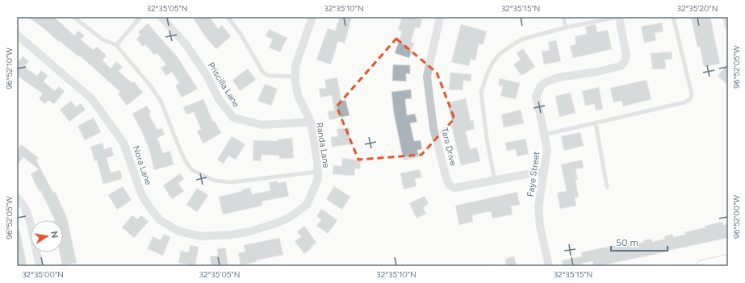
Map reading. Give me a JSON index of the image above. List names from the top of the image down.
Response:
{
  "streets": {
    "street": [
      "Priscilla Lane",
      "Randa Lane",
      "Tara Drive",
      "Nora Lane",
      "Faye Street"
    ]
  },
  "crossings": [
    ["Priscilla Lane", "Randa Lane"],
    ["Randa Lane", "Nora Lane"],
    ["Tara Drive", "Faye Street"]
  ],
  "scale_bar": "50 m",
  "north": "right",
  "coordinates": [
    "32°35'05\"N",
    "32°35'10\"N",
    "32°35'15\"N",
    "32°35'20\"N",
    "96°52'05\"W",
    "96°52'10\"W",
    "96°52'00\"W",
    "32°35'00\"N"
  ]
}
